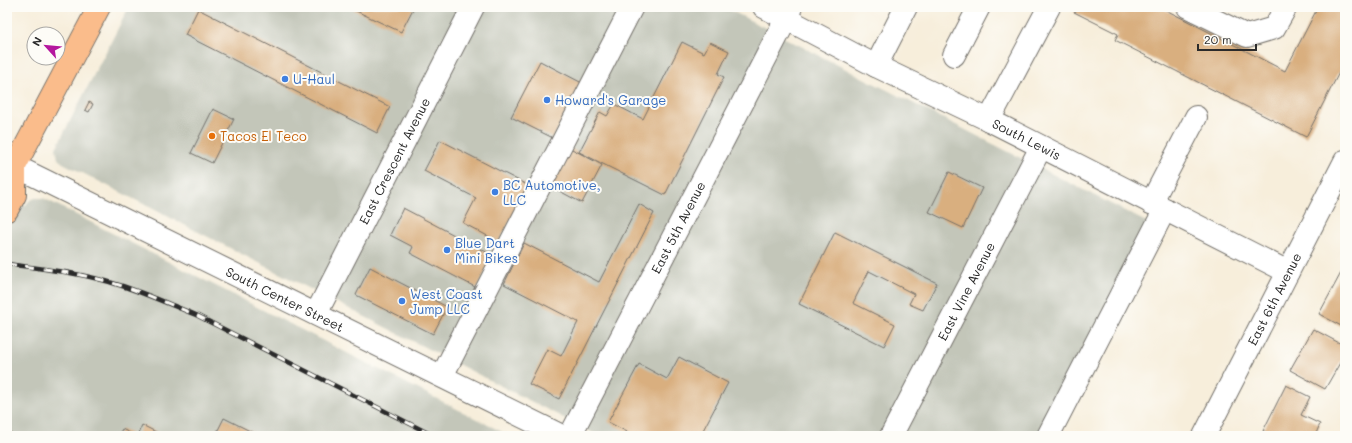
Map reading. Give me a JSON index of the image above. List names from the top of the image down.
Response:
{
  "streets": {
    "street": [
      "South Lewis",
      "East Crescent Avenue",
      "East 5th Avenue",
      "East Vine Avenue",
      "South Center Street",
      "East 6th Avenue"
    ]
  },
  "crossings": [
    ["South Lewis", "East 5th Avenue"],
    ["South Lewis", "East Vine Avenue"],
    ["South Lewis", "East 6th Avenue"],
    ["East Crescent Avenue", "South Center Street"]
  ],
  "places": [
    "U-Haul",
    "Howard's Garage",
    "Tacos El Teco",
    "BC Automotive, LLC",
    "Blue Dart Mini Bikes",
    "West Coast Jump LLC"
  ],
  "scale_bar": "20 m",
  "north": "top left"
}
